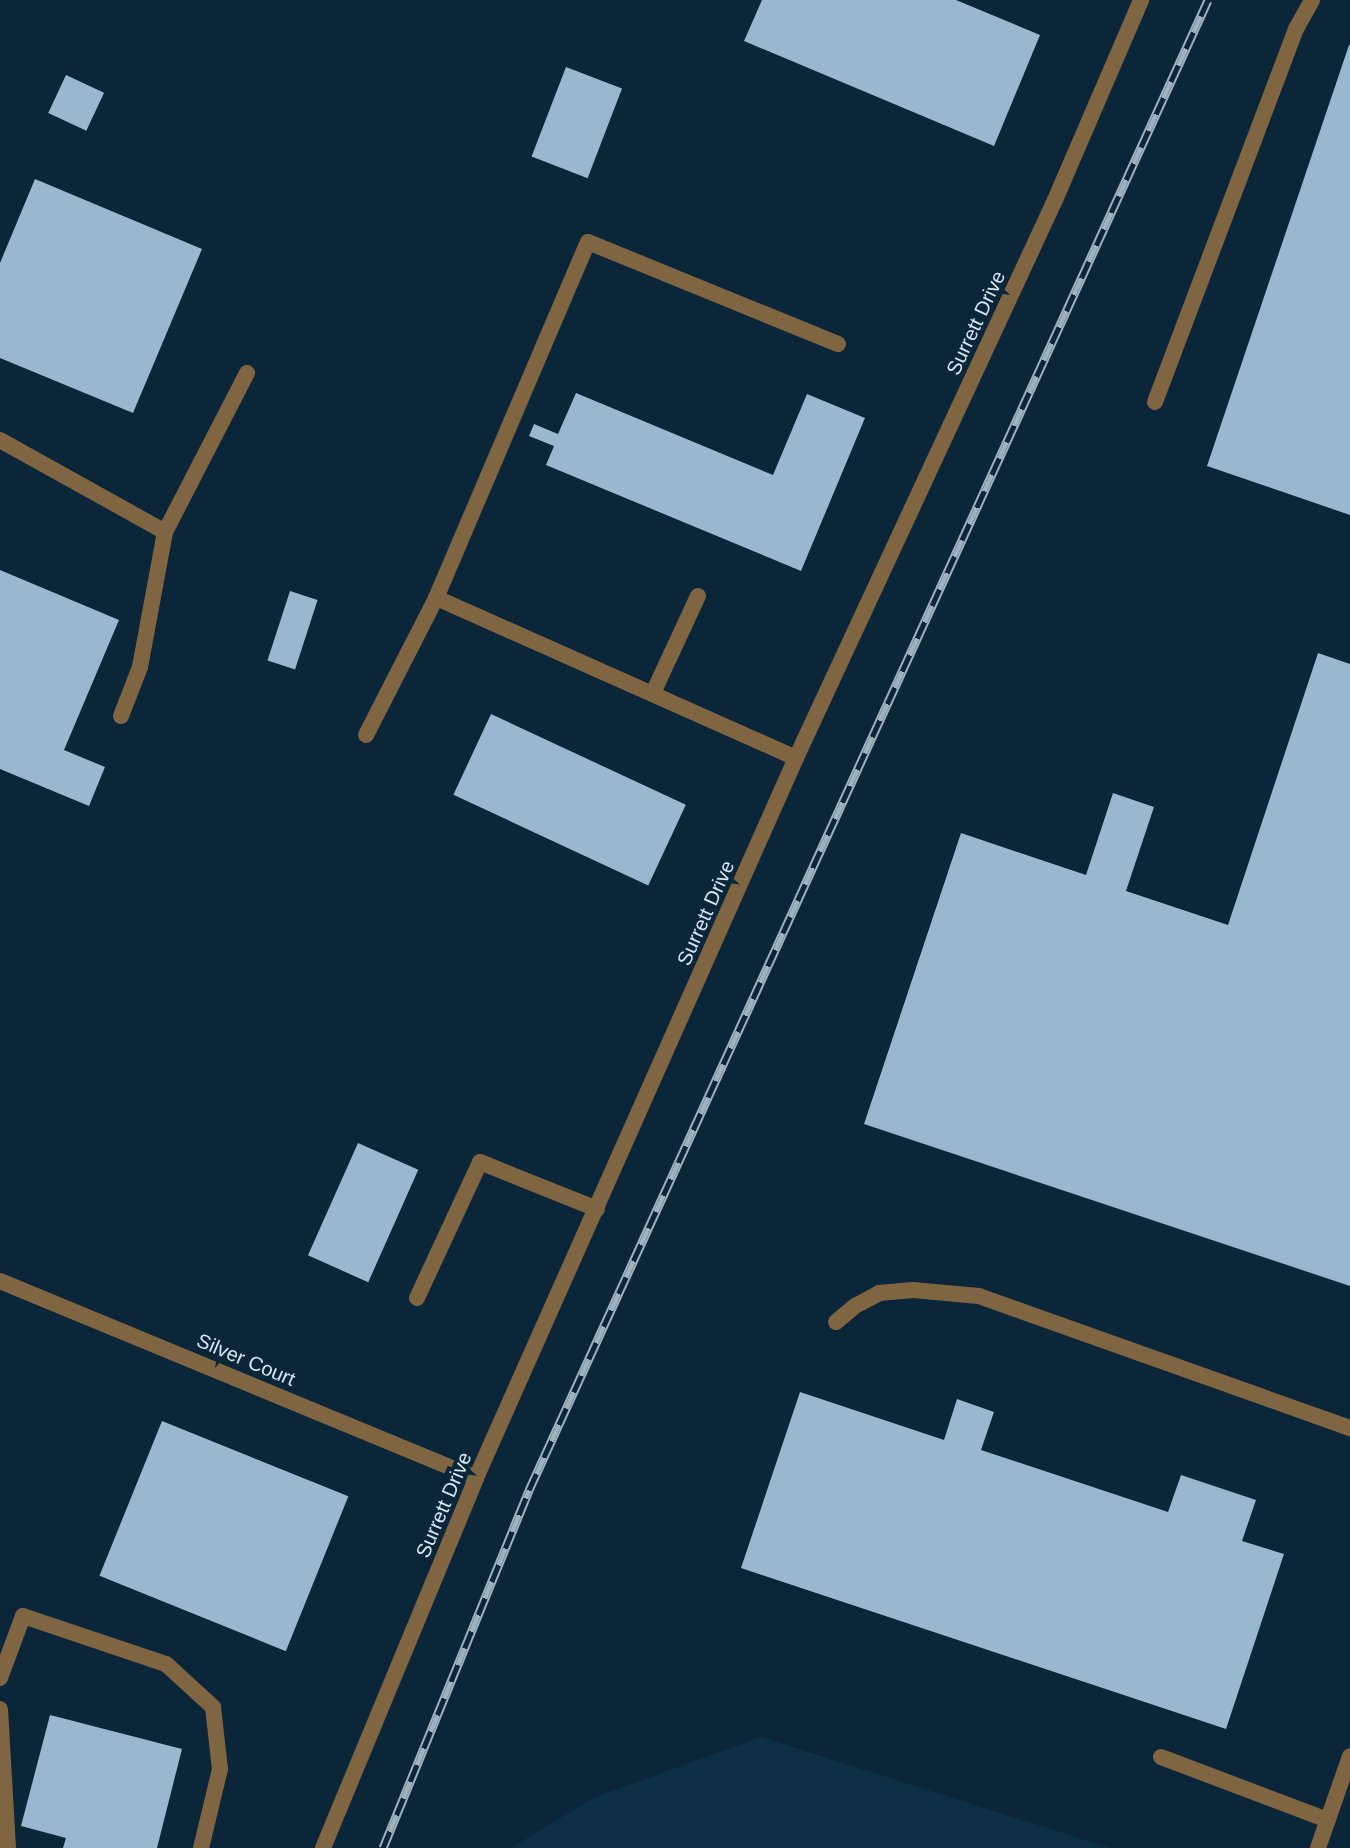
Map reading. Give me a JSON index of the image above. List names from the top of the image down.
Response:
{
  "streets": {
    "street": ["Surrett Drive", "Silver Court"]
  },
  "crossings": [
    ["Surrett Drive", "Silver Court"]
  ]
}
